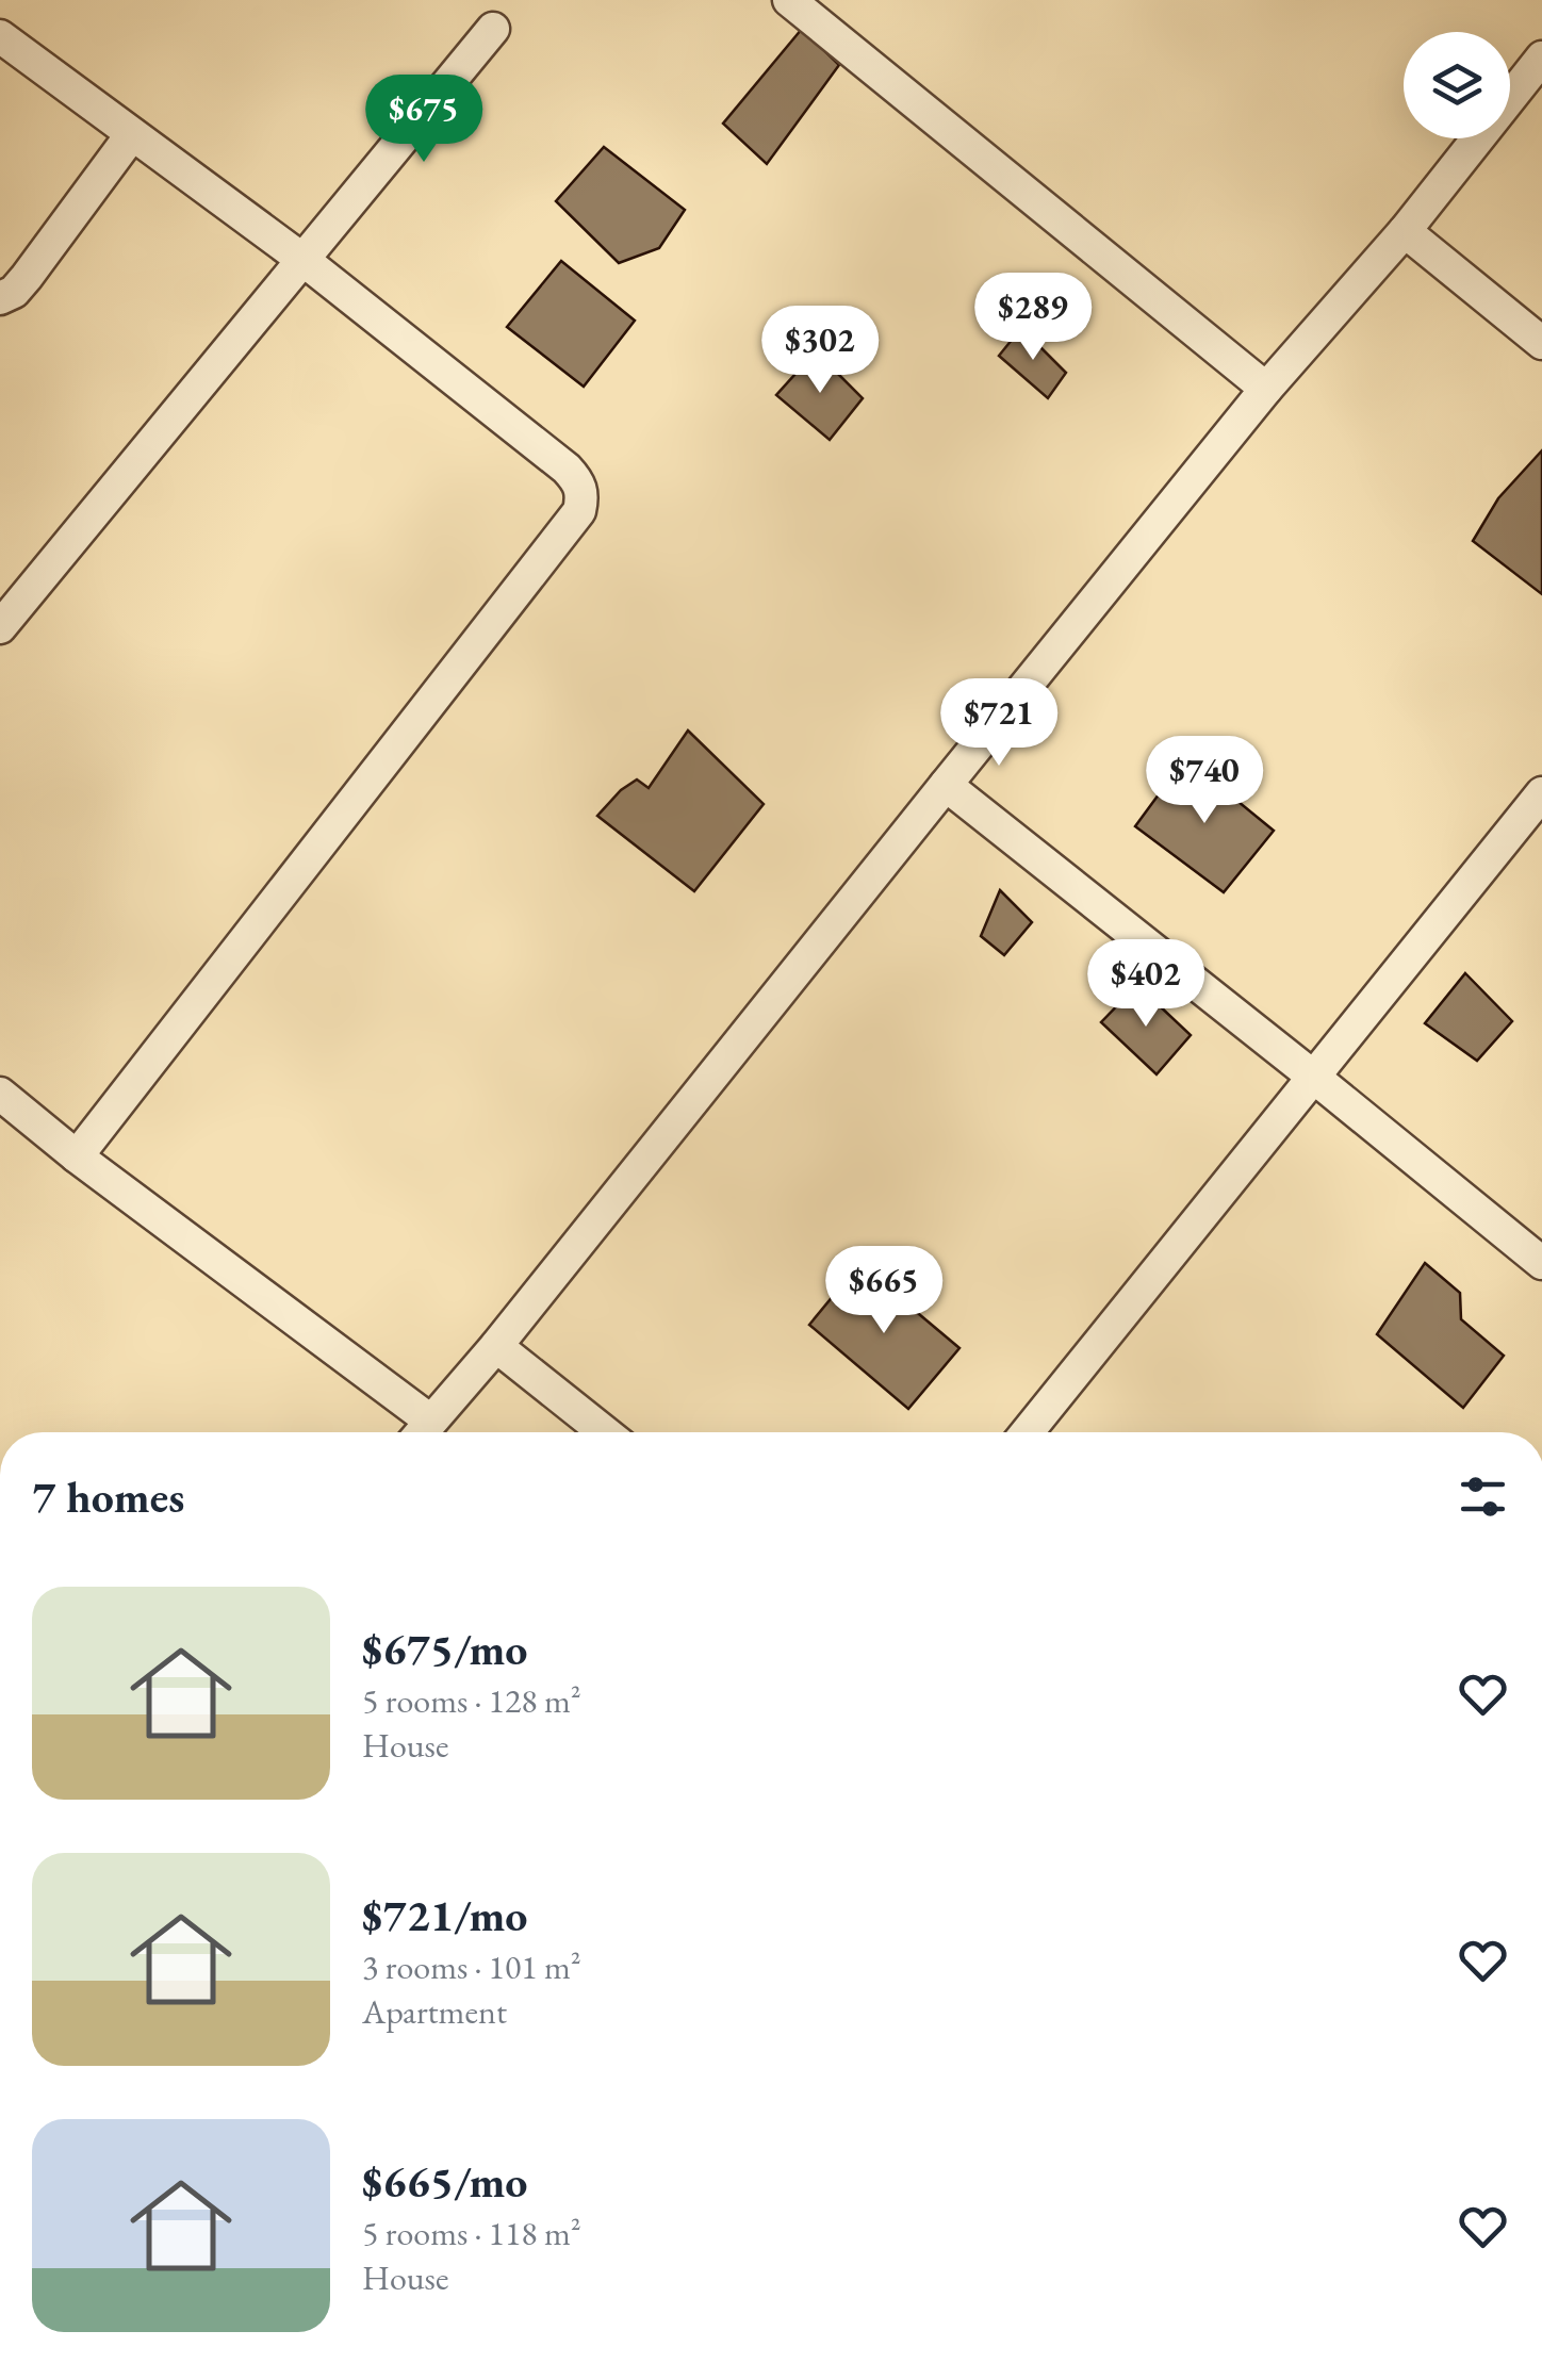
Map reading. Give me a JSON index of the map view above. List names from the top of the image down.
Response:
{
  "page": {
    "price": [
      "$675",
      "$289",
      "$302",
      "$721",
      "$740",
      "$402",
      "$665"
    ],
    "heading": "7 homes",
    "list": [
      {
        "name": "$675/mo",
        "note": "5 rooms · 128 m² · House"
      },
      {
        "name": "$721/mo",
        "note": "3 rooms · 101 m² · Apartment"
      },
      {
        "name": "$665/mo",
        "note": "5 rooms · 118 m² · House"
      }
    ]
  }
}
